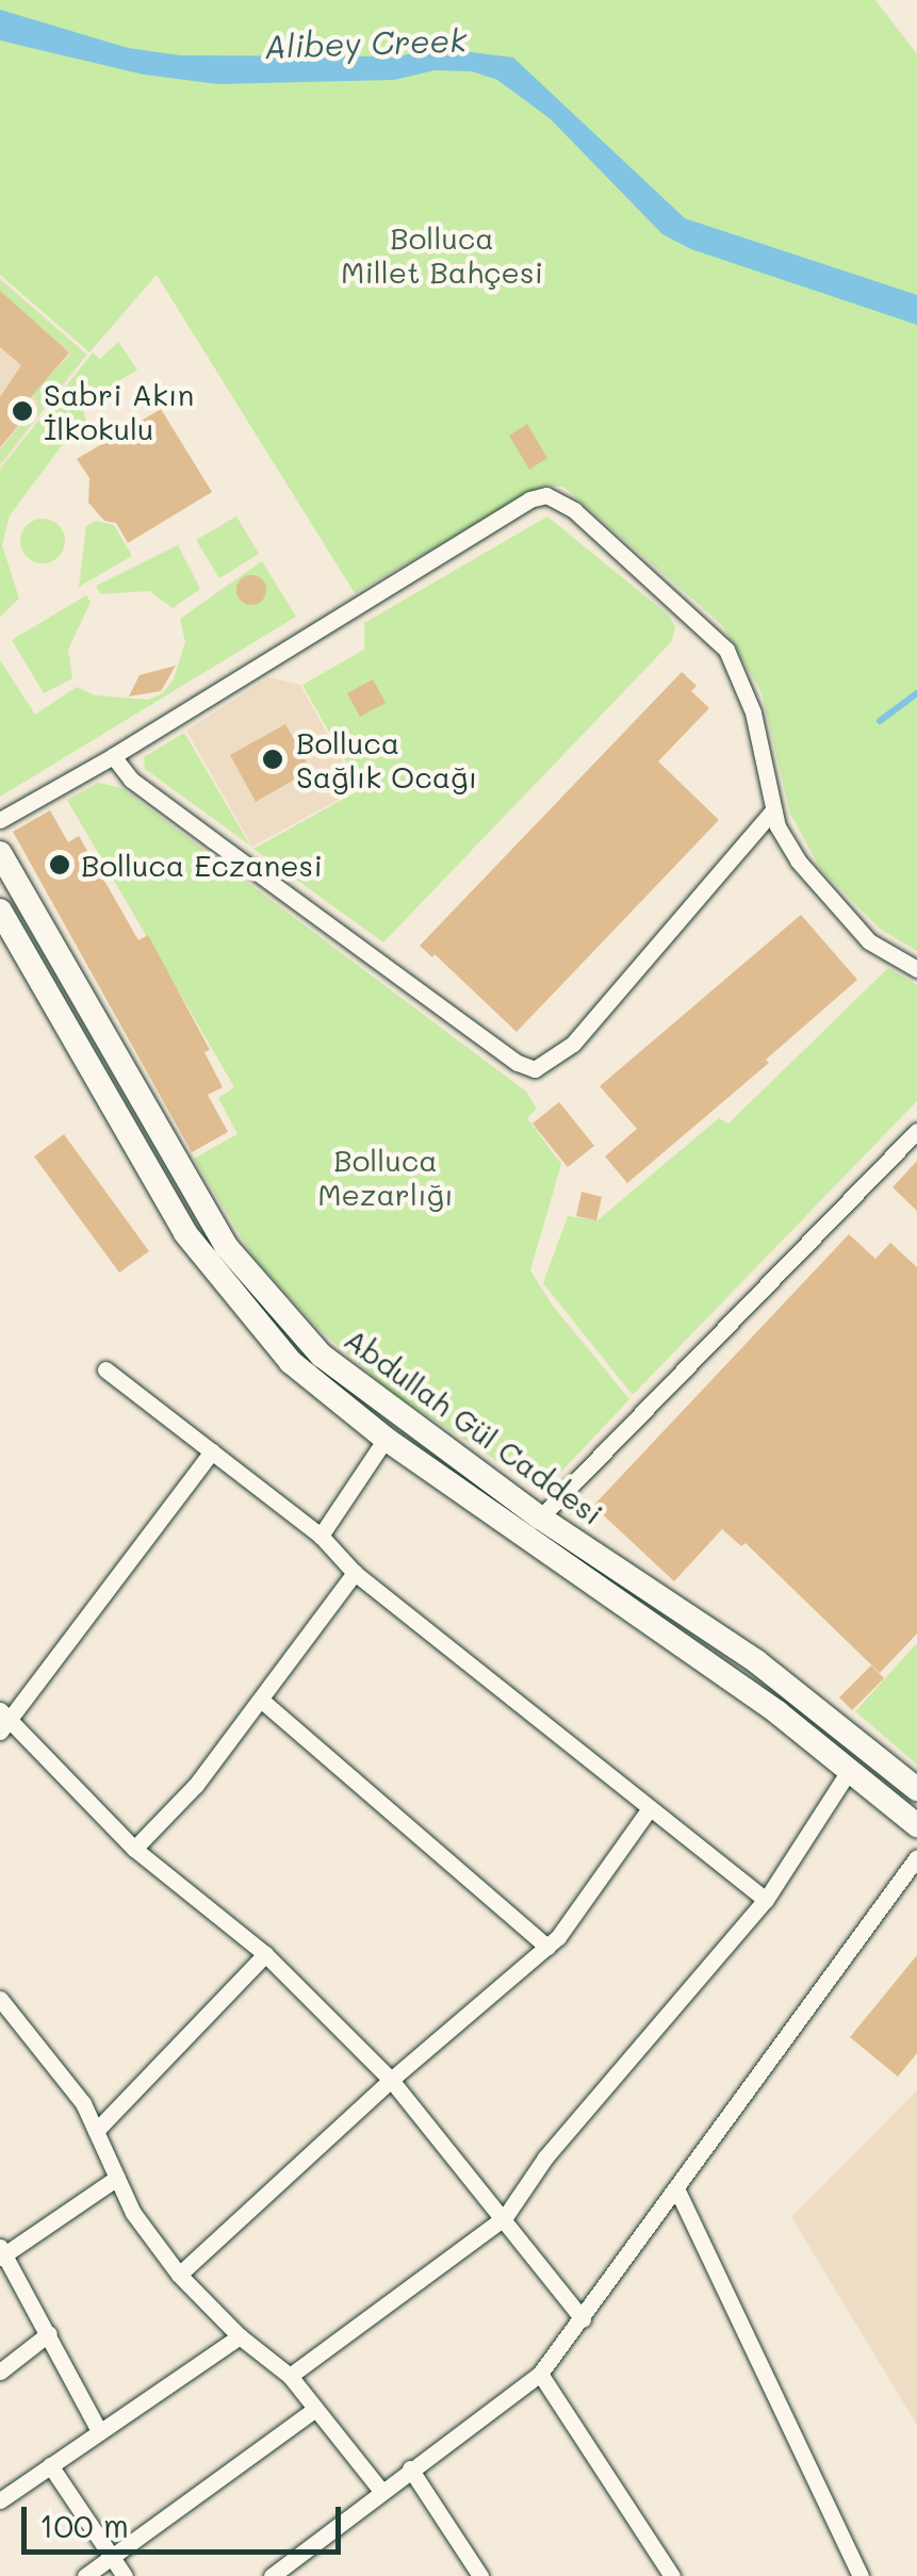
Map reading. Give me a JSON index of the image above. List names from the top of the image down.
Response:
{
  "streets": {
    "street": ["Abdullah Gül Caddesi"]
  },
  "water": ["Alibey Creek"],
  "parks": ["Bolluca Millet Bahçesi", "Bolluca Mezarlığı"],
  "places": ["Sabri Akın İlkokulu", "Bolluca Sağlık Ocağı", "Bolluca Eczanesi"],
  "scale_bar": "100 m"
}
